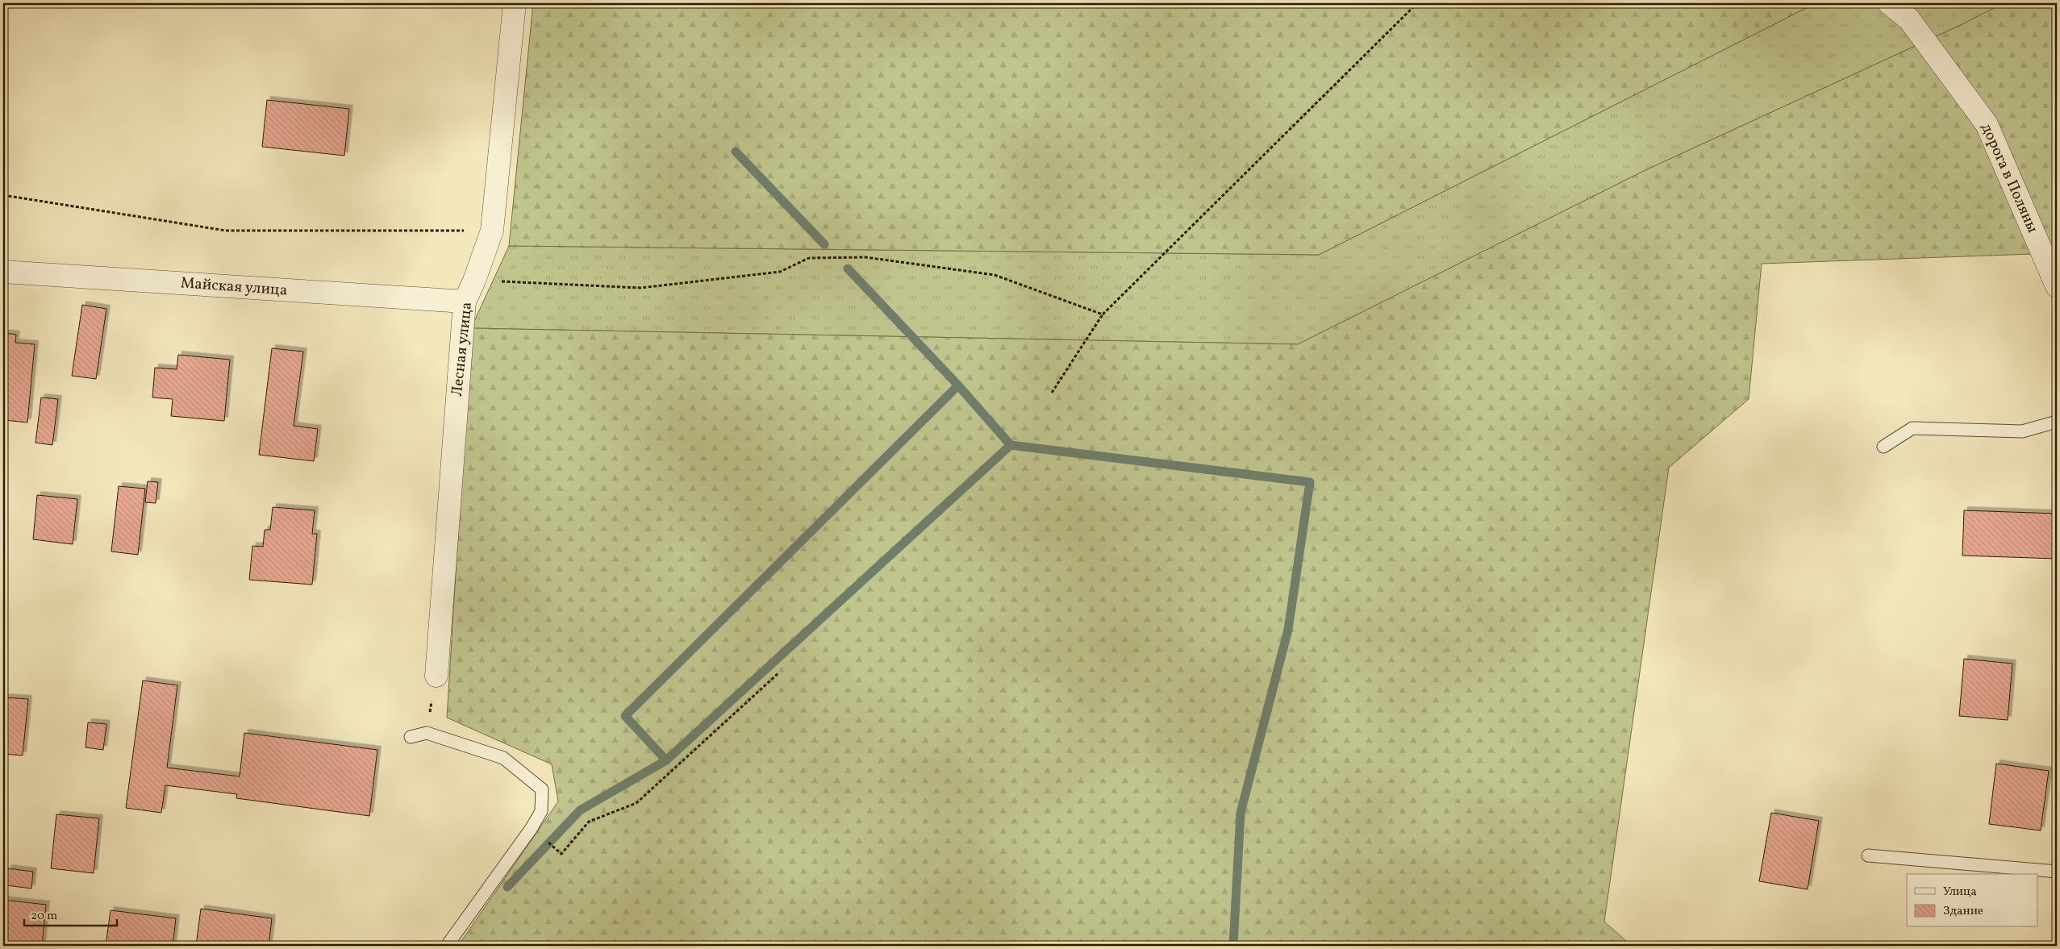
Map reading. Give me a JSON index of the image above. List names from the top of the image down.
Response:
{
  "streets": {
    "street": ["дорога в Поляны", "Майская улица", "Лесная улица"]
  },
  "crossings": [
    ["Майская улица", "Лесная улица"]
  ],
  "legend": ["Улица", "Здание"],
  "scale_bar": "20 m"
}
